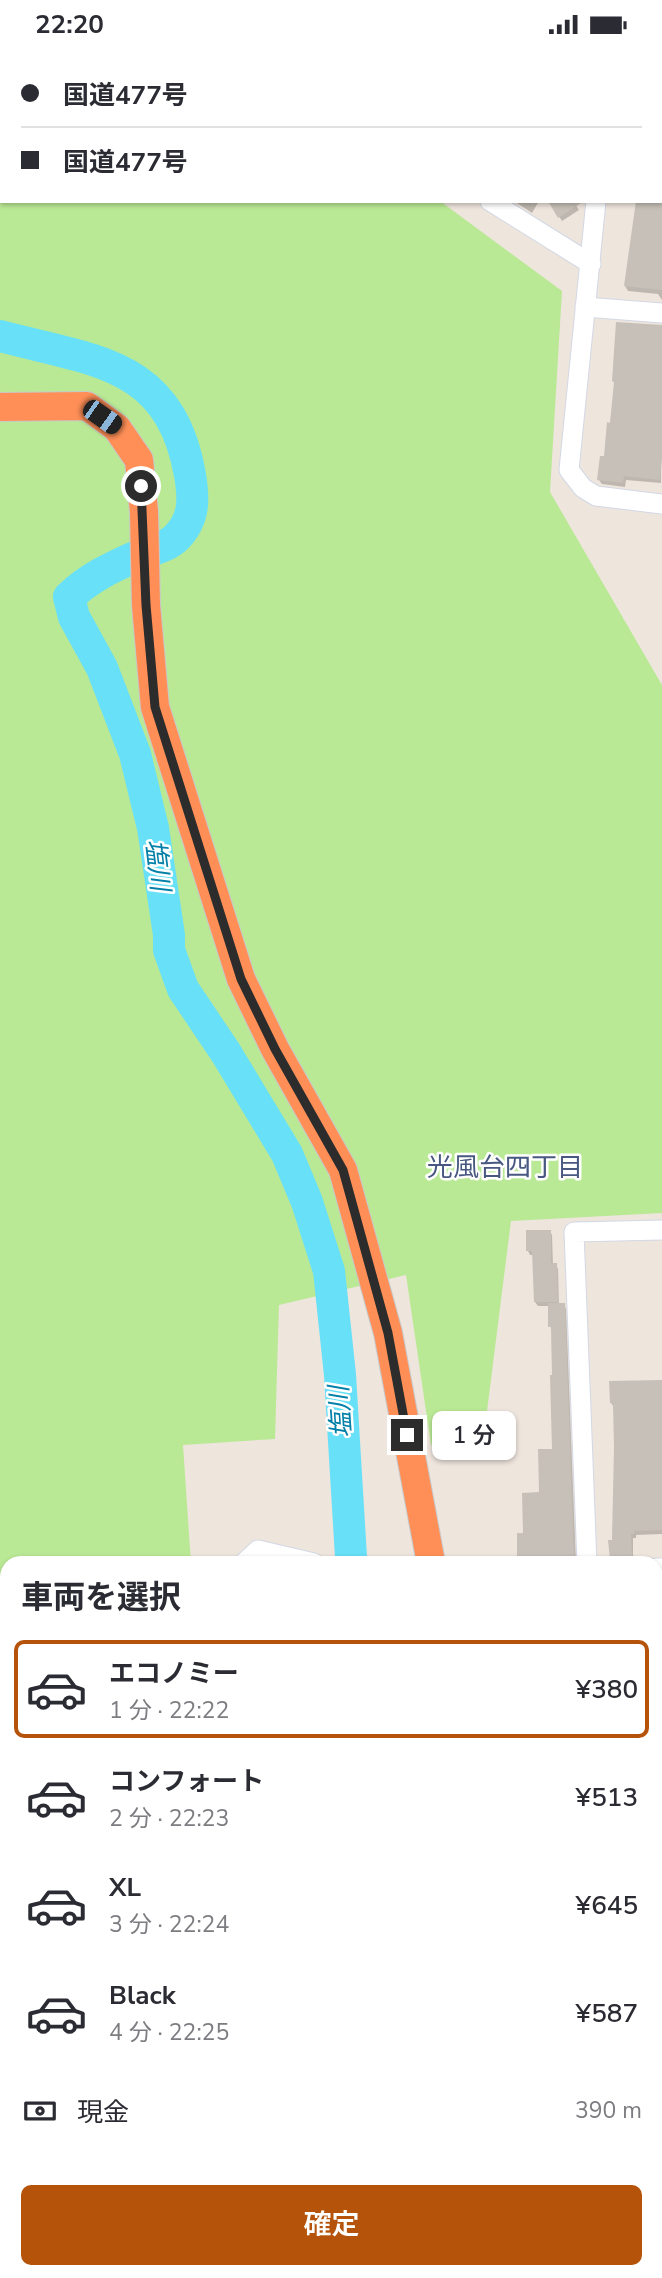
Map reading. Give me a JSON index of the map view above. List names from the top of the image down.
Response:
{
  "districts": ["光風台四丁目"],
  "water": ["塩川"],
  "page": {
    "status": "22:20",
    "banner": ["国道477号", "国道477号"],
    "bubble": "1 分",
    "heading": "車両を選択",
    "list": [
      {
        "name": "エコノミー",
        "note": "1 分 · 22:22",
        "value": "¥380"
      },
      {
        "name": "コンフォート",
        "note": "2 分 · 22:23",
        "value": "¥513"
      },
      {
        "name": "XL",
        "note": "3 分 · 22:24",
        "value": "¥645"
      },
      {
        "name": "Black",
        "note": "4 分 · 22:25",
        "value": "¥587"
      }
    ],
    "pay": ["現金", "390 m"],
    "buttons": "確定"
  }
}
